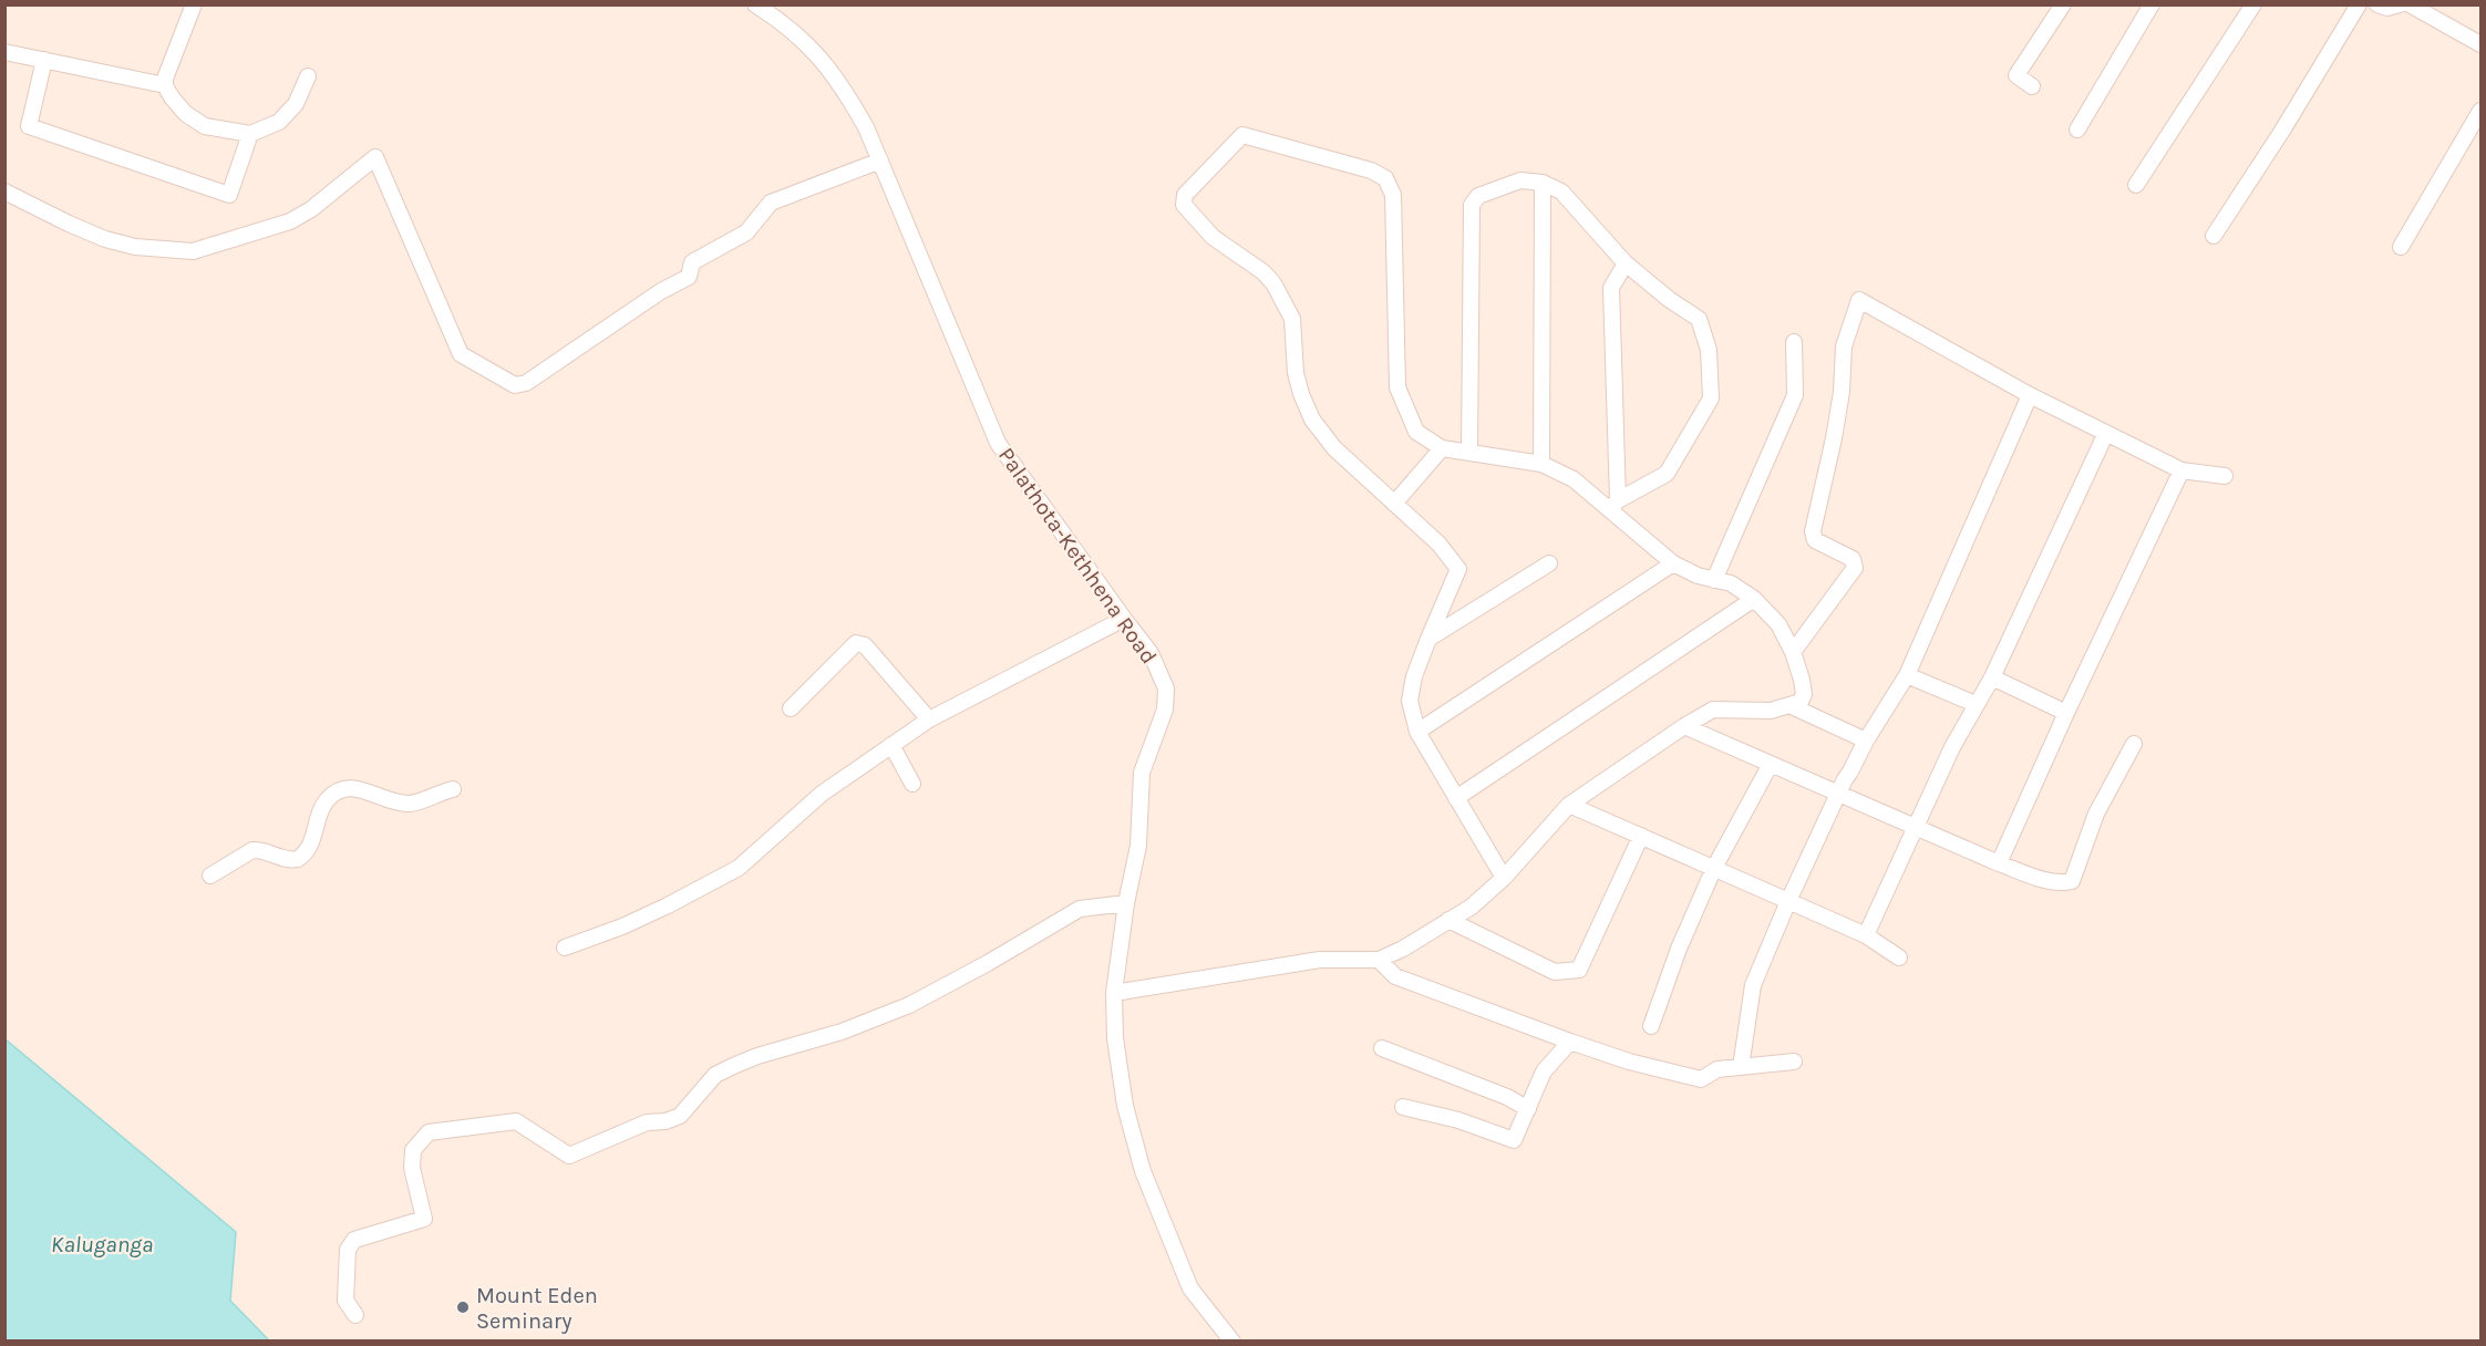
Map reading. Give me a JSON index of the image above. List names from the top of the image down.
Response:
{
  "streets": {
    "street": ["Palathota-Kethhena Road"]
  },
  "water": ["Kaluganga"],
  "places": ["Mount Eden Seminary"]
}
